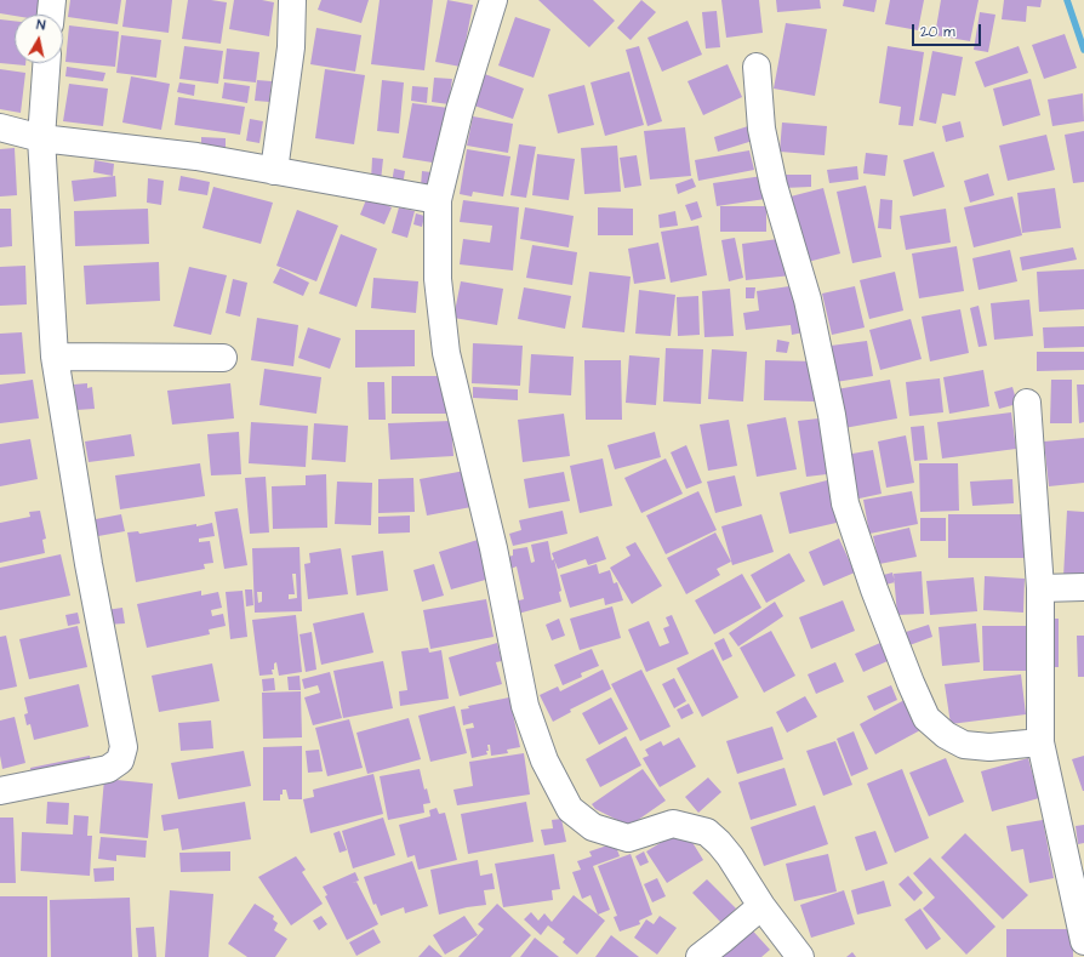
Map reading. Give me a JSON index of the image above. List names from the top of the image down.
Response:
{
  "scale_bar": "20 m",
  "north": "top"
}
